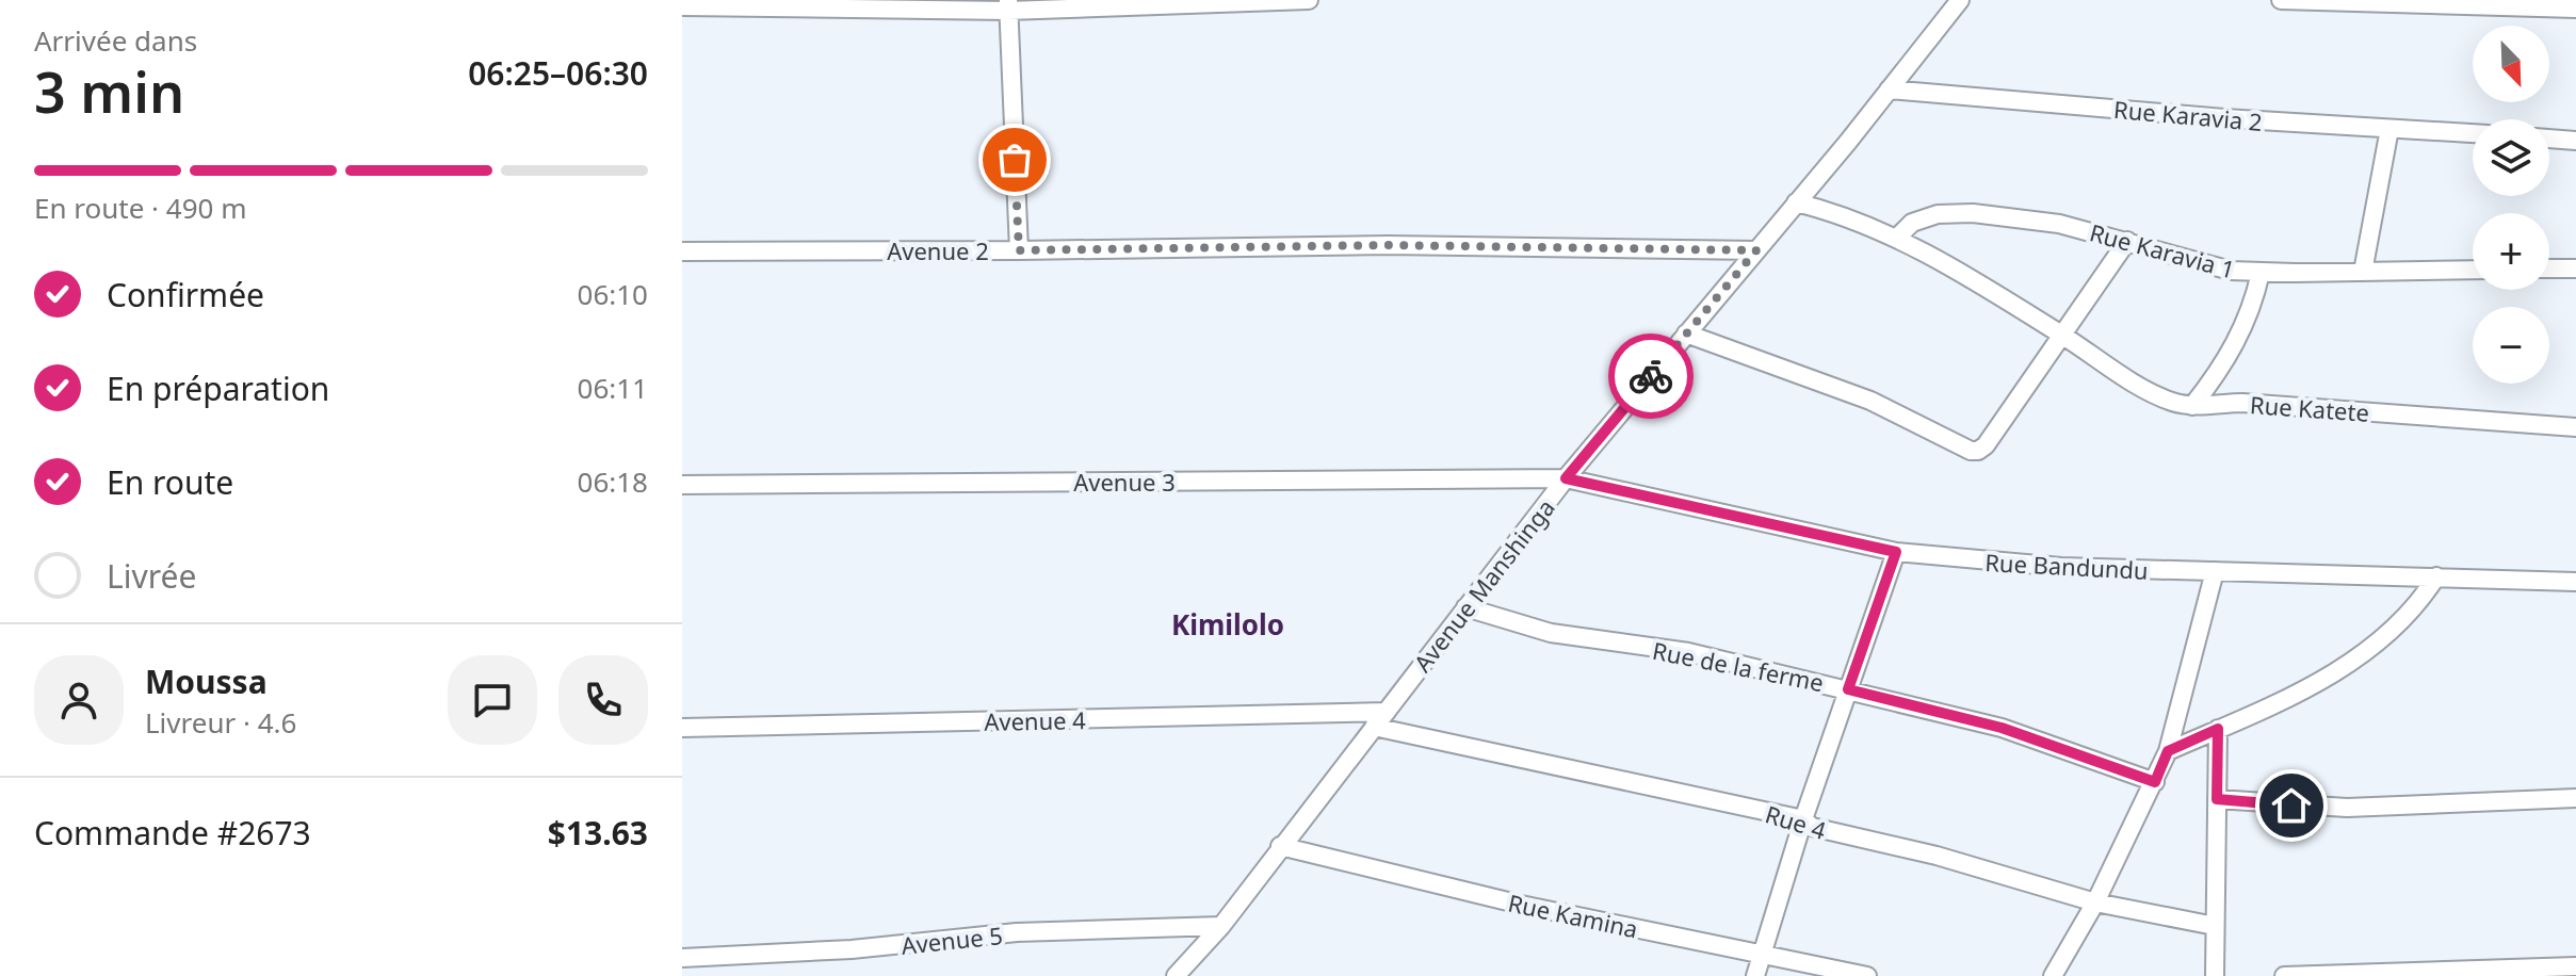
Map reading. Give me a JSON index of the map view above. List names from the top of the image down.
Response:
{
  "streets": {
    "street": [
      "Rue Karavia 2",
      "Avenue 2",
      "Rue Karavia 1",
      "Rue Katete",
      "Avenue 3",
      "Rue Bandundu",
      "Avenue Manshinga",
      "Rue de la ferme",
      "Avenue 4",
      "Rue 4",
      "Rue Kamina",
      "Avenue 5"
    ]
  },
  "crossings": [
    ["Rue Karavia 2", "Avenue Manshinga"],
    ["Avenue 2", "Avenue Manshinga"],
    ["Rue Karavia 1", "Rue Katete"],
    ["Rue Katete", "Avenue Manshinga"],
    ["Avenue 3", "Rue Bandundu"],
    ["Avenue 3", "Avenue Manshinga"],
    ["Rue Bandundu", "Avenue Manshinga"],
    ["Avenue Manshinga", "Rue de la ferme"],
    ["Avenue Manshinga", "Avenue 4"],
    ["Avenue Manshinga", "Rue 4"],
    ["Avenue Manshinga", "Rue Kamina"],
    ["Avenue Manshinga", "Avenue 5"]
  ],
  "districts": ["Kimilolo"],
  "north": "bottom right",
  "page": {
    "heading": ["3 min", "Arrivée dans", "06:25–06:30"],
    "panel": [
      "Moussa",
      "Livreur · 4.6",
      "Commande #2673",
      "$13.63"
    ],
    "map_buttons": ["+", "−"],
    "bar": "En route · 490 m",
    "list": [
      ["Confirmée", "06:10"],
      ["En préparation", "06:11"],
      ["En route", "06:18"],
      "Livrée"
    ]
  }
}
